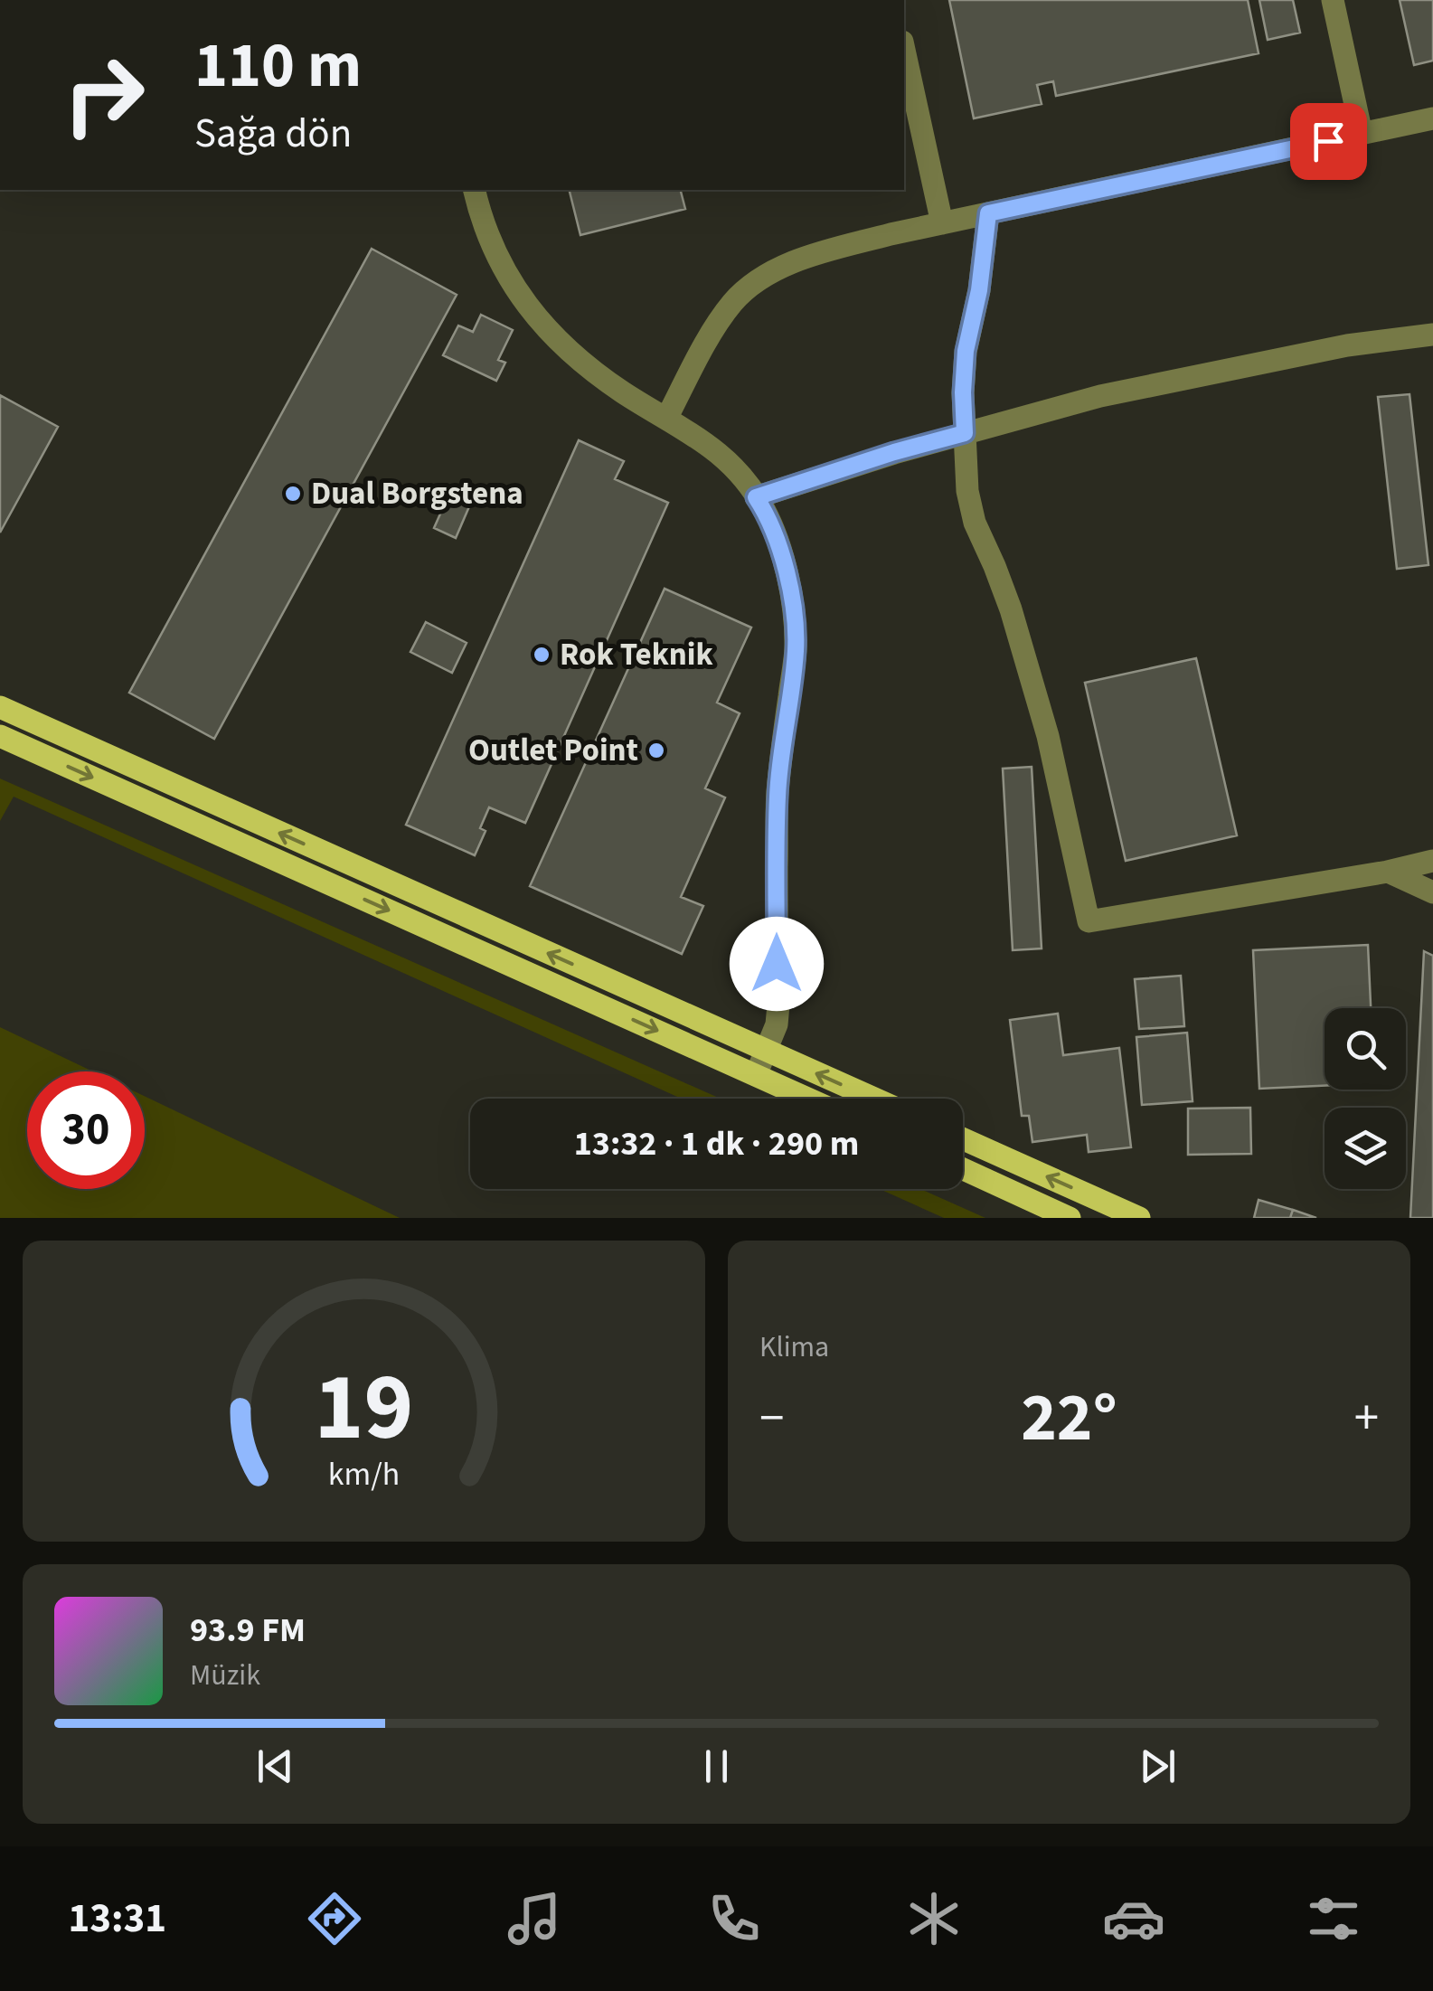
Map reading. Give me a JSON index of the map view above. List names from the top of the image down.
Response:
{
  "places": ["Dual Borgstena", "Rok Teknik", "Outlet Point"],
  "page": {
    "turn": ["110 m", "Sağa dön"],
    "limit": "30",
    "trip": "13:32 · 1 dk · 290 m",
    "tile": "Klima",
    "heat": ["−", "22°", "+"],
    "song": ["93.9 FM", "Müzik"],
    "tabs": "13:31",
    "gauge": ["19", "km/h"]
  }
}
